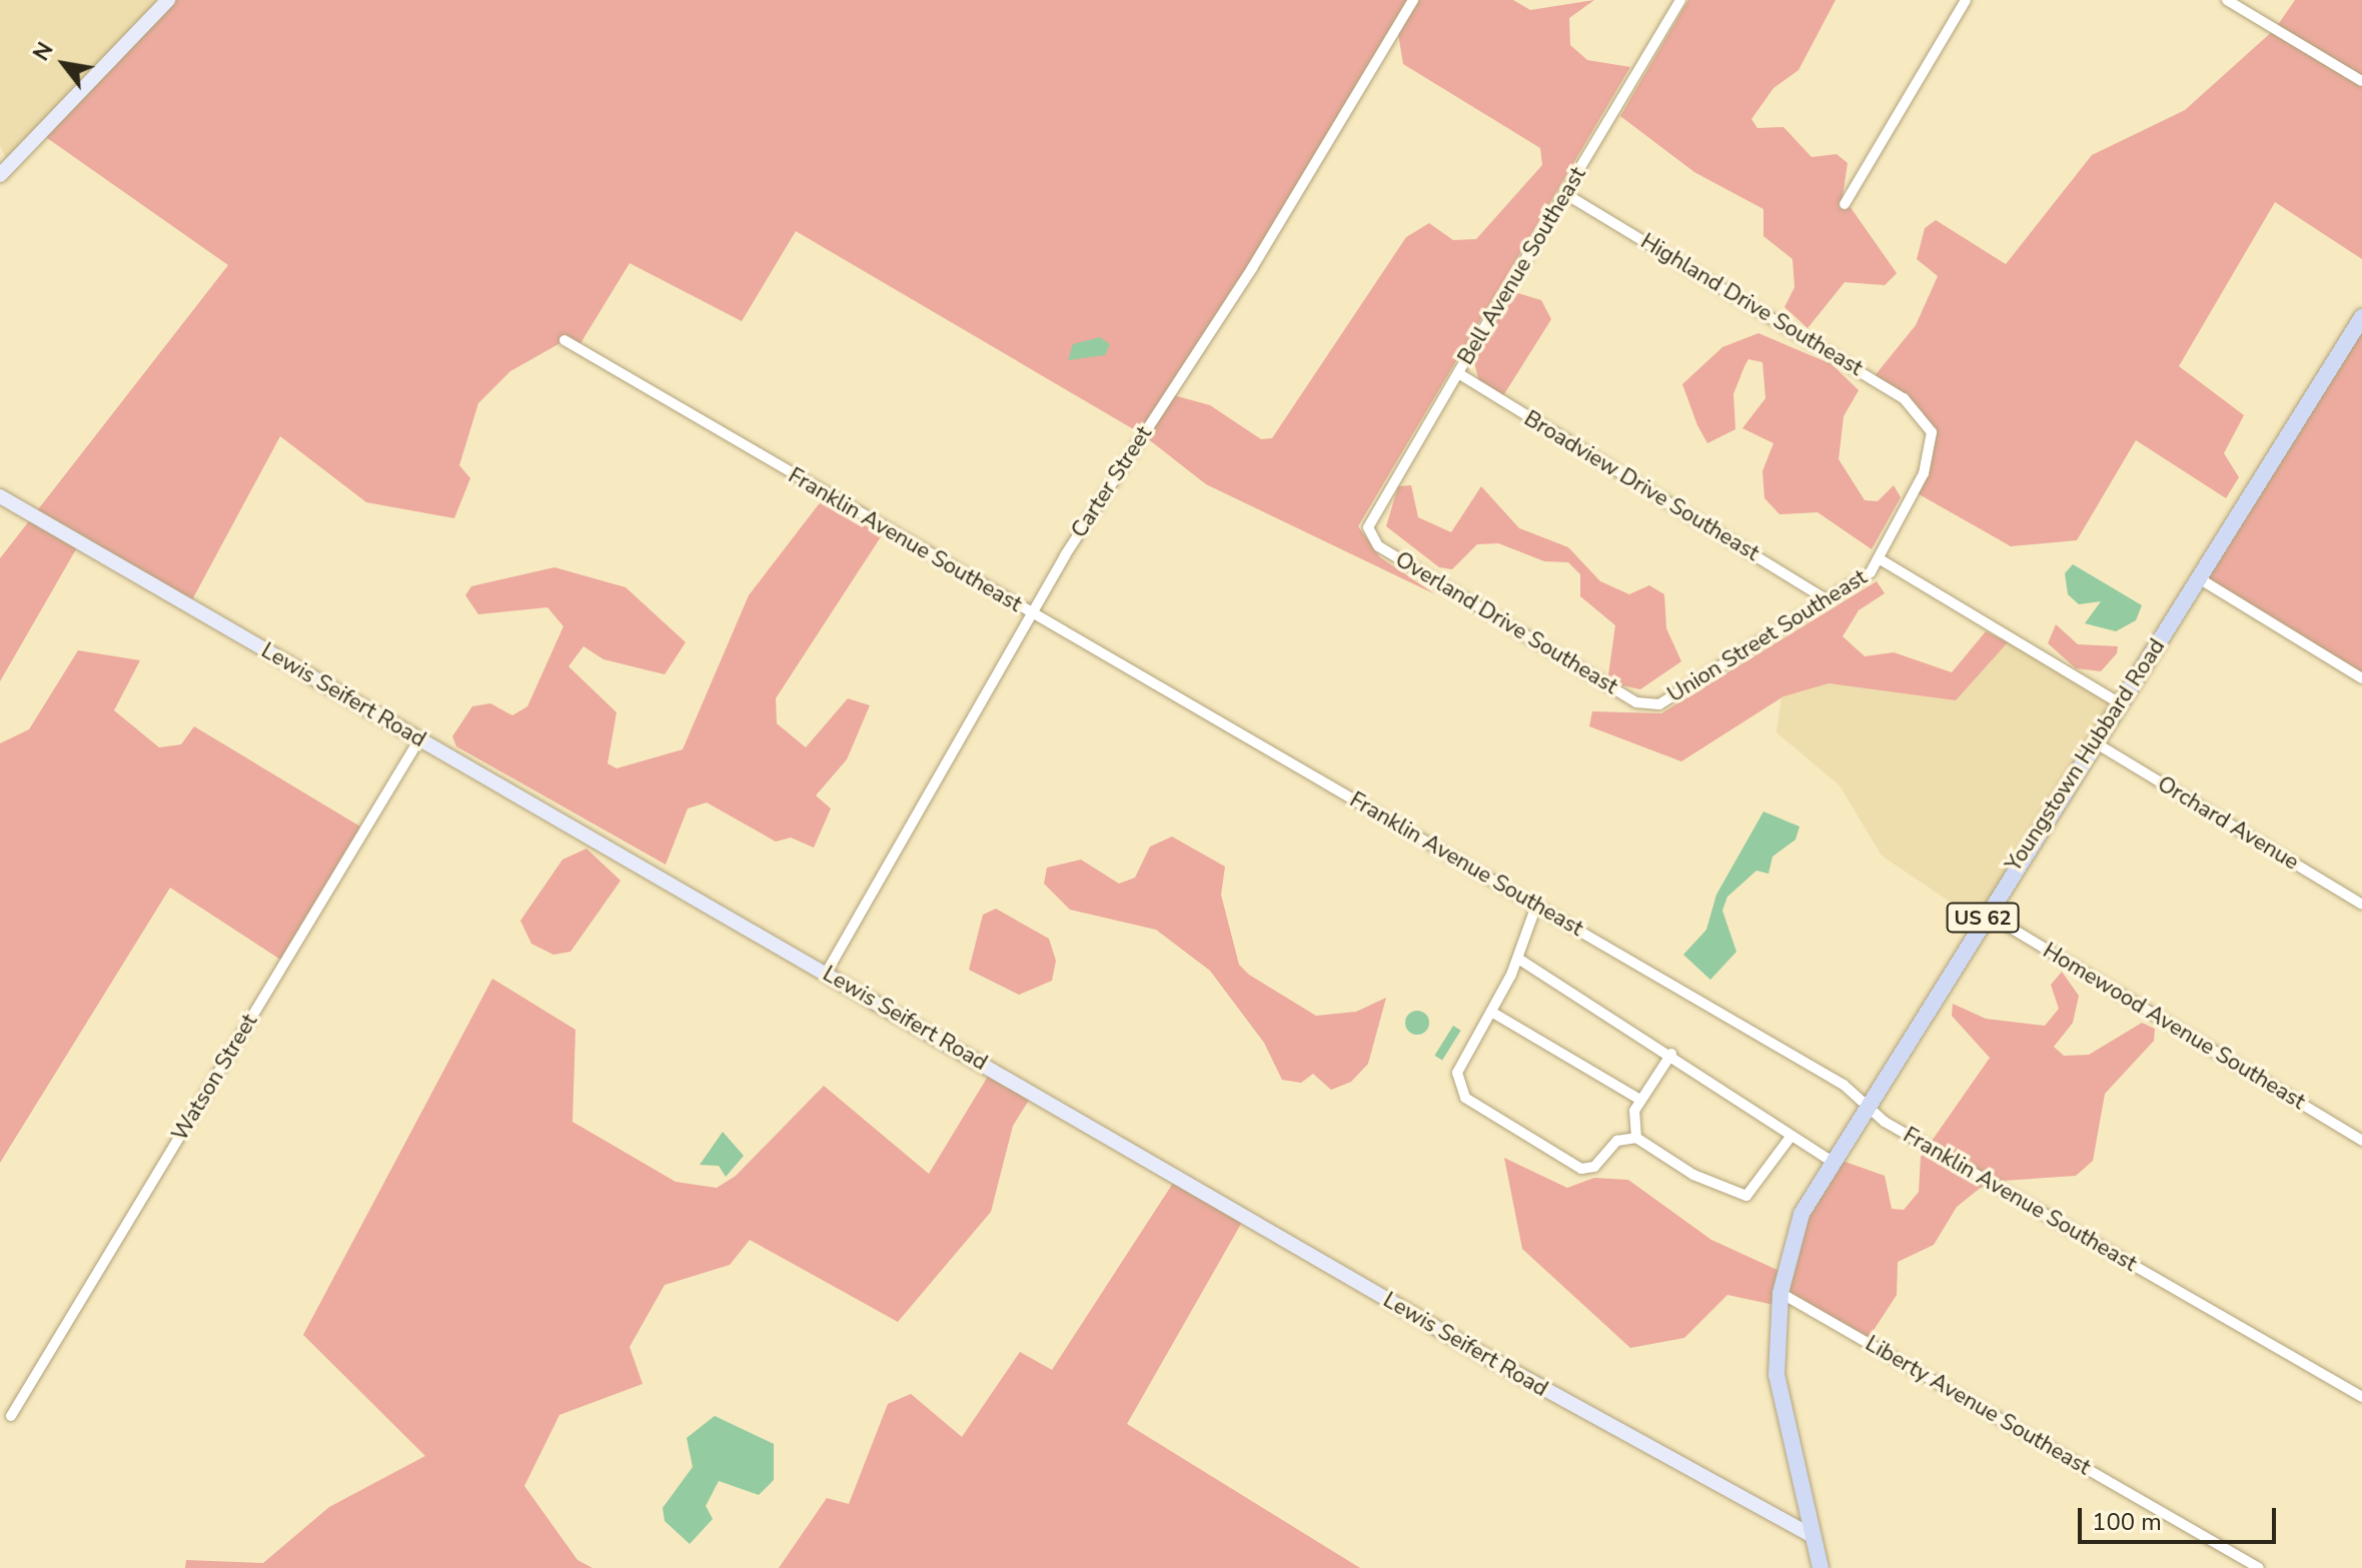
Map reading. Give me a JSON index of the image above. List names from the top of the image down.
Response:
{
  "streets": {
    "main road": ["Youngstown Hubbard Road", "US 62"],
    "street": [
      "Bell Avenue Southeast",
      "Highland Drive Southeast",
      "Carter Street",
      "Broadview Drive Southeast",
      "Franklin Avenue Southeast",
      "Overland Drive Southeast",
      "Union Street Southeast",
      "Lewis Seifert Road",
      "Orchard Avenue",
      "Homewood Avenue Southeast",
      "Watson Street",
      "Liberty Avenue Southeast"
    ]
  },
  "crossings": [
    ["Bell Avenue Southeast", "Highland Drive Southeast"],
    ["Bell Avenue Southeast", "Broadview Drive Southeast"],
    ["Bell Avenue Southeast", "Overland Drive Southeast"],
    ["Highland Drive Southeast", "Union Street Southeast"],
    ["Carter Street", "Franklin Avenue Southeast"],
    ["Carter Street", "Lewis Seifert Road"],
    ["Broadview Drive Southeast", "Union Street Southeast"],
    ["Franklin Avenue Southeast", "Youngstown Hubbard Road"],
    ["Overland Drive Southeast", "Union Street Southeast"],
    ["Lewis Seifert Road", "Youngstown Hubbard Road"],
    ["Lewis Seifert Road", "Watson Street"],
    ["Youngstown Hubbard Road", "Orchard Avenue"],
    ["Youngstown Hubbard Road", "Homewood Avenue Southeast"],
    ["Youngstown Hubbard Road", "Liberty Avenue Southeast"]
  ],
  "scale_bar": "100 m",
  "north": "top left"
}
